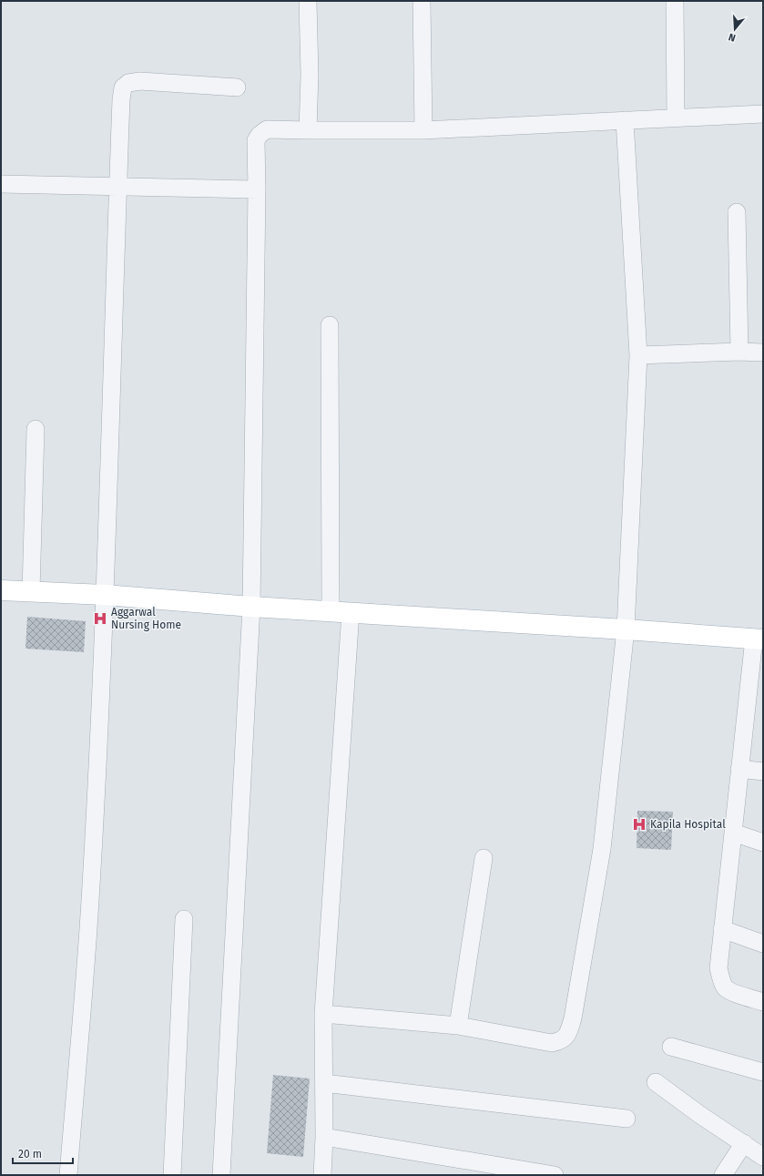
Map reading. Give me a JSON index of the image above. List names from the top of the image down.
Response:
{
  "places": {
    "hospital": ["Aggarwal Nursing Home", "Kapila Hospital"]
  },
  "scale_bar": "20 m",
  "north": "bottom"
}
